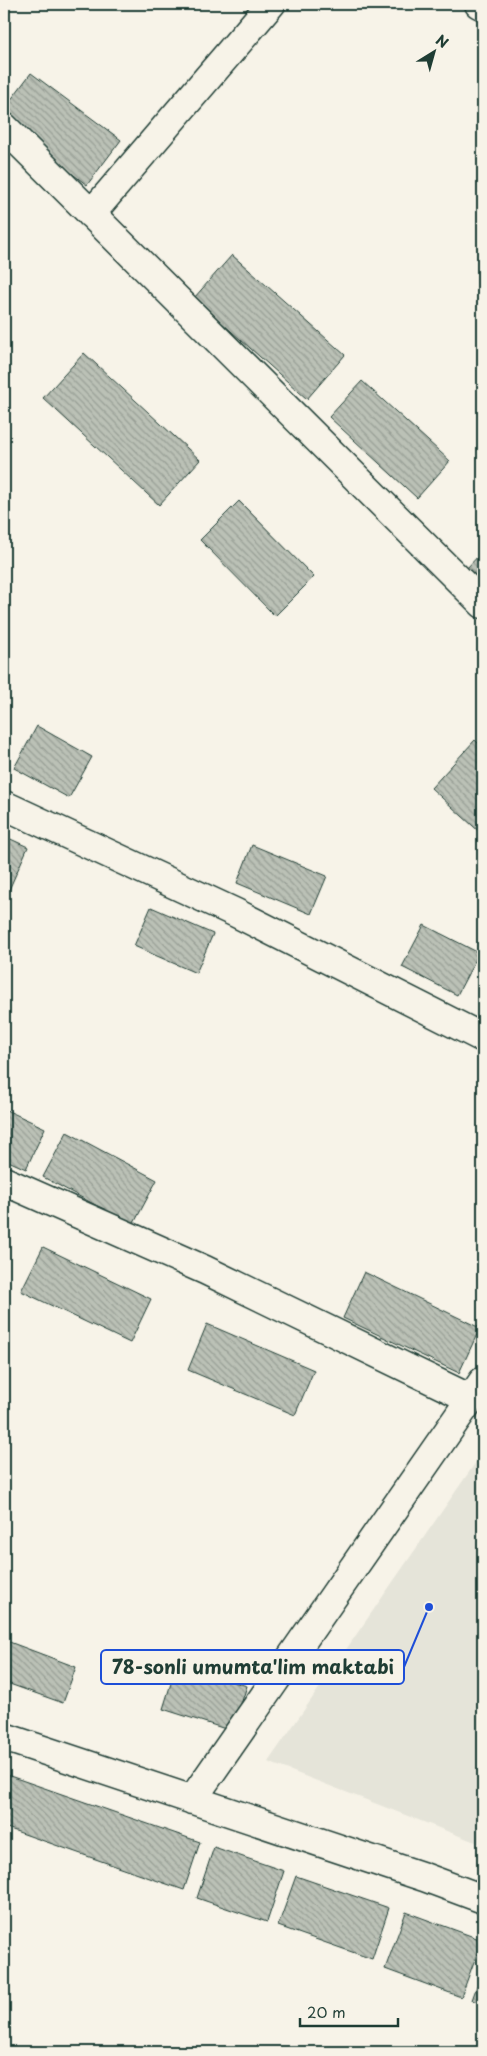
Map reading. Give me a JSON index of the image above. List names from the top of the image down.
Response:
{
  "places": ["78-sonli umumta'lim maktabi"],
  "scale_bar": "20 m",
  "north": "top right"
}
